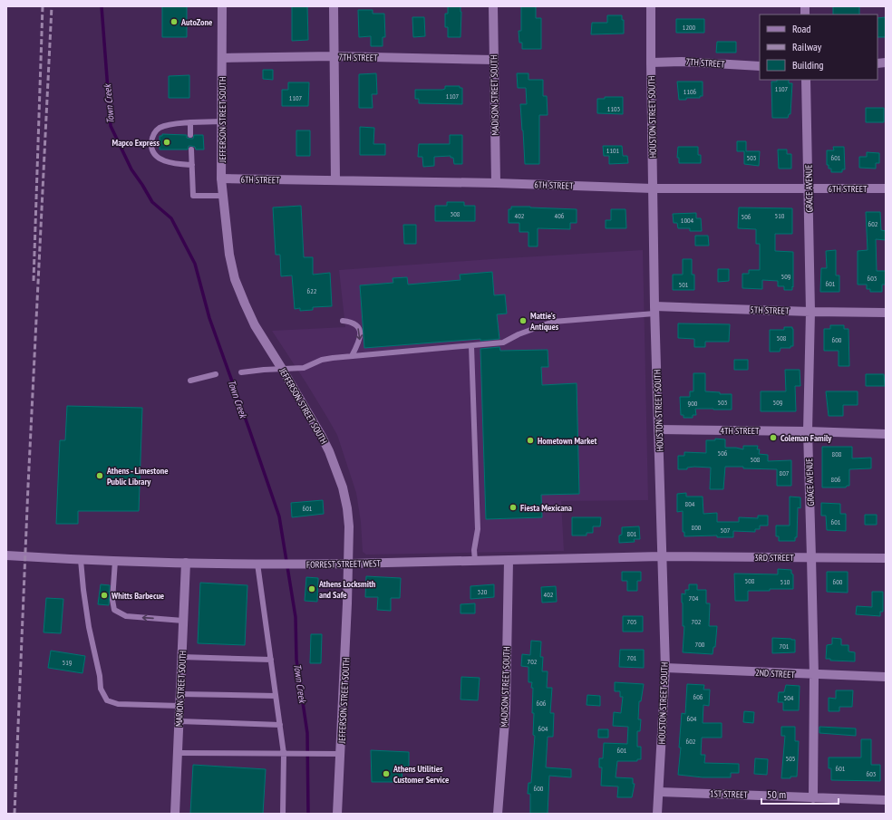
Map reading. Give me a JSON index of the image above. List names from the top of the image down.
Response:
{
  "streets": {
    "street": [
      "7TH STREET",
      "MADISON STREET SOUTH",
      "HOUSTON STREET SOUTH",
      "JEFFERSON STREET SOUTH",
      "6TH STREET",
      "GRACE AVENUE",
      "5TH STREET",
      "4TH STREET",
      "3RD STREET",
      "FORREST STREET WEST",
      "2ND STREET",
      "MARION STREET SOUTH",
      "1ST STREET"
    ]
  },
  "crossings": [
    ["7TH STREET", "MADISON STREET SOUTH"],
    ["7TH STREET", "HOUSTON STREET SOUTH"],
    ["7TH STREET", "JEFFERSON STREET SOUTH"],
    ["MADISON STREET SOUTH", "6TH STREET"],
    ["MADISON STREET SOUTH", "FORREST STREET WEST"],
    ["HOUSTON STREET SOUTH", "6TH STREET"],
    ["HOUSTON STREET SOUTH", "5TH STREET"],
    ["HOUSTON STREET SOUTH", "4TH STREET"],
    ["HOUSTON STREET SOUTH", "3RD STREET"],
    ["HOUSTON STREET SOUTH", "FORREST STREET WEST"],
    ["HOUSTON STREET SOUTH", "2ND STREET"],
    ["HOUSTON STREET SOUTH", "1ST STREET"],
    ["JEFFERSON STREET SOUTH", "6TH STREET"],
    ["JEFFERSON STREET SOUTH", "FORREST STREET WEST"],
    ["6TH STREET", "GRACE AVENUE"],
    ["GRACE AVENUE", "5TH STREET"],
    ["GRACE AVENUE", "4TH STREET"],
    ["GRACE AVENUE", "3RD STREET"],
    ["GRACE AVENUE", "2ND STREET"],
    ["GRACE AVENUE", "1ST STREET"],
    ["3RD STREET", "FORREST STREET WEST"],
    ["FORREST STREET WEST", "MARION STREET SOUTH"]
  ],
  "water": ["Town Creek"],
  "places": [
    "AutoZone",
    "Mapco Express",
    "Mattie's Antiques",
    "Coleman Family",
    "Hometown Market",
    "Athens - Limestone Public Library",
    "Fiesta Mexicana",
    "Athens Locksmith and Safe",
    "Whitts Barbecue",
    "Athens Utilities Customer Service"
  ],
  "house_numbers": [
    "1200",
    "1107",
    "1106",
    "1107",
    "1107",
    "1103",
    "1101",
    "503",
    "601",
    "308",
    "402",
    "406",
    "510",
    "506",
    "1004",
    "602",
    "509",
    "603",
    "601",
    "501",
    "622",
    "508",
    "600",
    "503",
    "509",
    "900",
    "506",
    "808",
    "508",
    "807",
    "806",
    "804",
    "601",
    "601",
    "800",
    "507",
    "801",
    "508",
    "510",
    "600",
    "320",
    "402",
    "704",
    "705",
    "702",
    "700",
    "701",
    "701",
    "702",
    "519",
    "606",
    "504",
    "606",
    "604",
    "604",
    "602",
    "601",
    "505",
    "601",
    "603",
    "600"
  ],
  "legend": ["Road", "Railway", "Building"],
  "scale_bar": "50 m"
}
